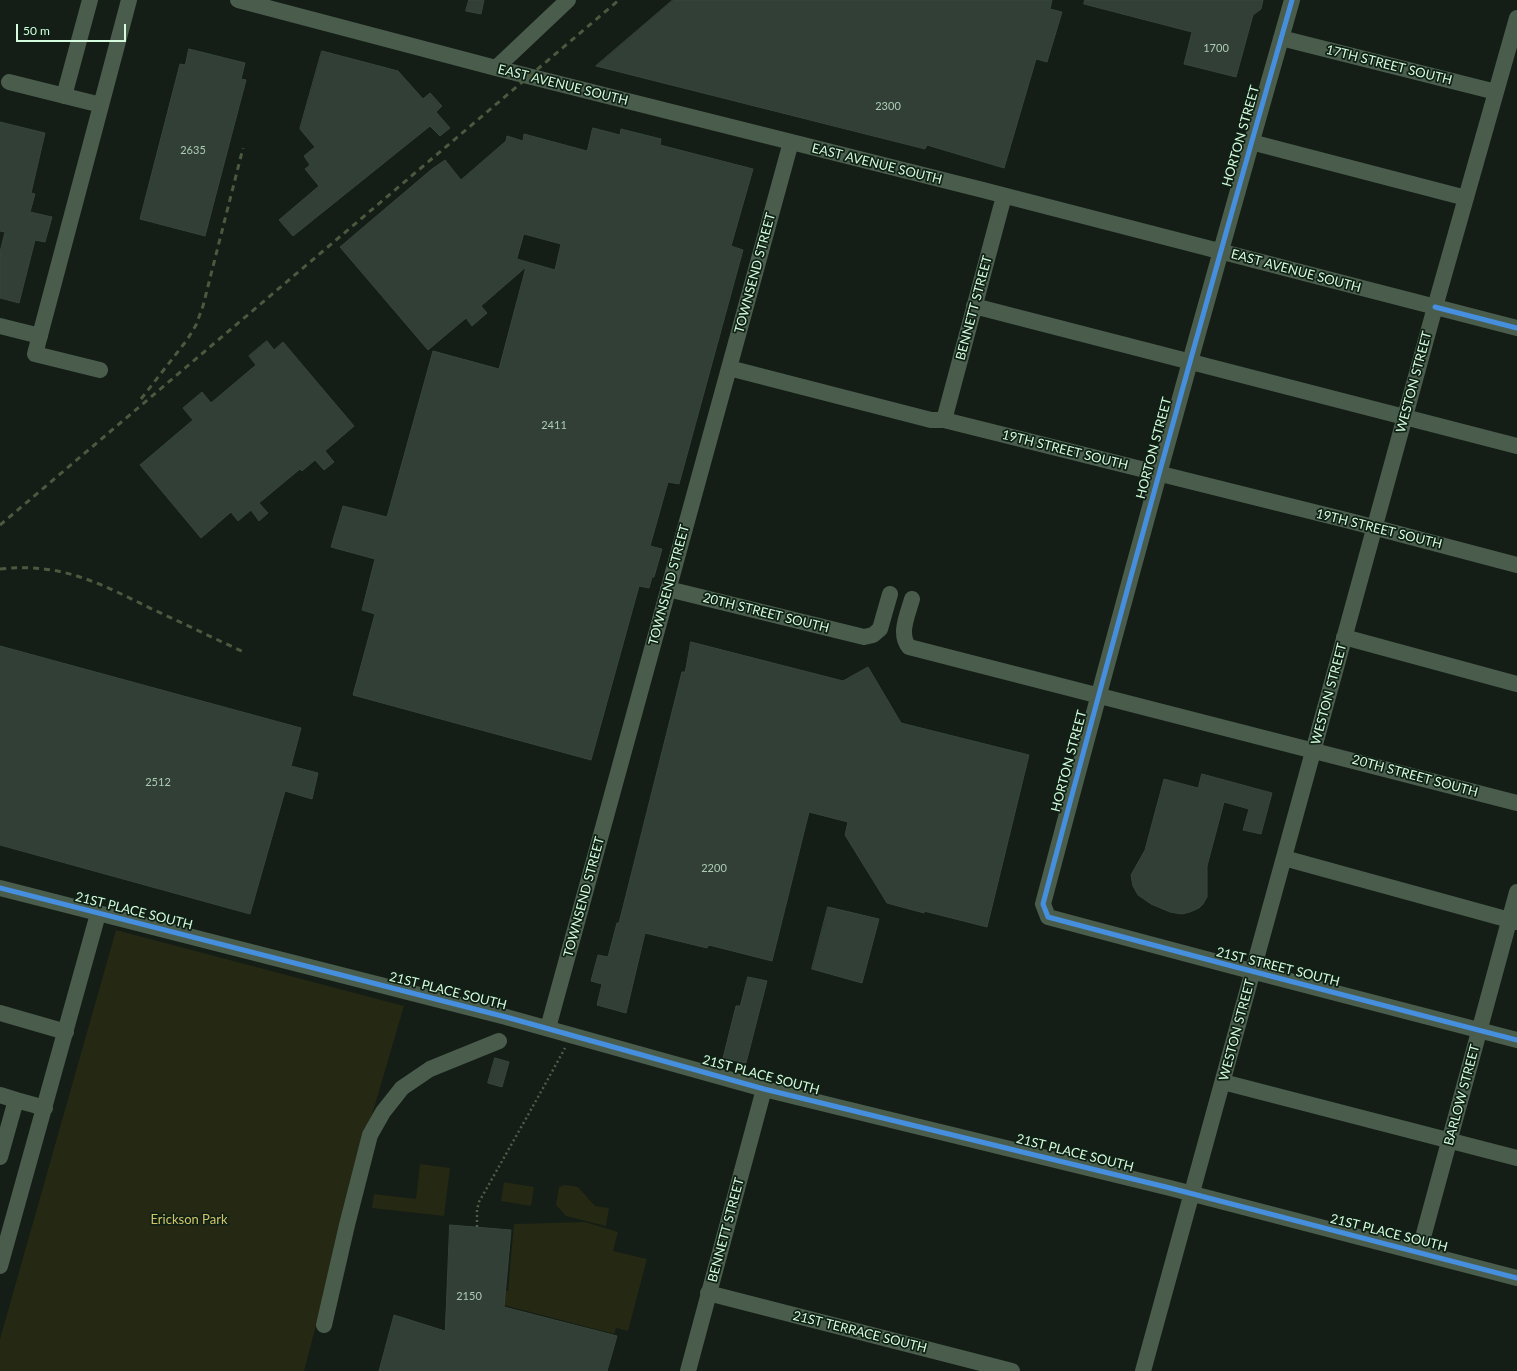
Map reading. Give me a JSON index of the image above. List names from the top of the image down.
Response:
{
  "streets": {
    "street": [
      "17TH STREET SOUTH",
      "EAST AVENUE SOUTH",
      "HORTON STREET",
      "TOWNSEND STREET",
      "BENNETT STREET",
      "WESTON STREET",
      "19TH STREET SOUTH",
      "20TH STREET SOUTH",
      "21ST PLACE SOUTH",
      "21ST STREET SOUTH",
      "BARLOW STREET",
      "21ST TERRACE SOUTH"
    ]
  },
  "crossings": [
    ["17TH STREET SOUTH", "HORTON STREET"],
    ["17TH STREET SOUTH", "WESTON STREET"],
    ["EAST AVENUE SOUTH", "HORTON STREET"],
    ["EAST AVENUE SOUTH", "TOWNSEND STREET"],
    ["EAST AVENUE SOUTH", "BENNETT STREET"],
    ["EAST AVENUE SOUTH", "WESTON STREET"],
    ["HORTON STREET", "19TH STREET SOUTH"],
    ["HORTON STREET", "20TH STREET SOUTH"],
    ["HORTON STREET", "21ST STREET SOUTH"],
    ["TOWNSEND STREET", "19TH STREET SOUTH"],
    ["TOWNSEND STREET", "20TH STREET SOUTH"],
    ["TOWNSEND STREET", "21ST PLACE SOUTH"],
    ["BENNETT STREET", "19TH STREET SOUTH"],
    ["BENNETT STREET", "21ST PLACE SOUTH"],
    ["BENNETT STREET", "21ST TERRACE SOUTH"],
    ["WESTON STREET", "19TH STREET SOUTH"],
    ["WESTON STREET", "20TH STREET SOUTH"],
    ["WESTON STREET", "21ST PLACE SOUTH"],
    ["WESTON STREET", "21ST STREET SOUTH"],
    ["21ST PLACE SOUTH", "BARLOW STREET"],
    ["21ST STREET SOUTH", "BARLOW STREET"]
  ],
  "parks": ["Erickson Park"],
  "house_numbers": [
    "1700",
    "2300",
    "2635",
    "2411",
    "2512",
    "2200",
    "2150"
  ],
  "scale_bar": "50 m"
}
